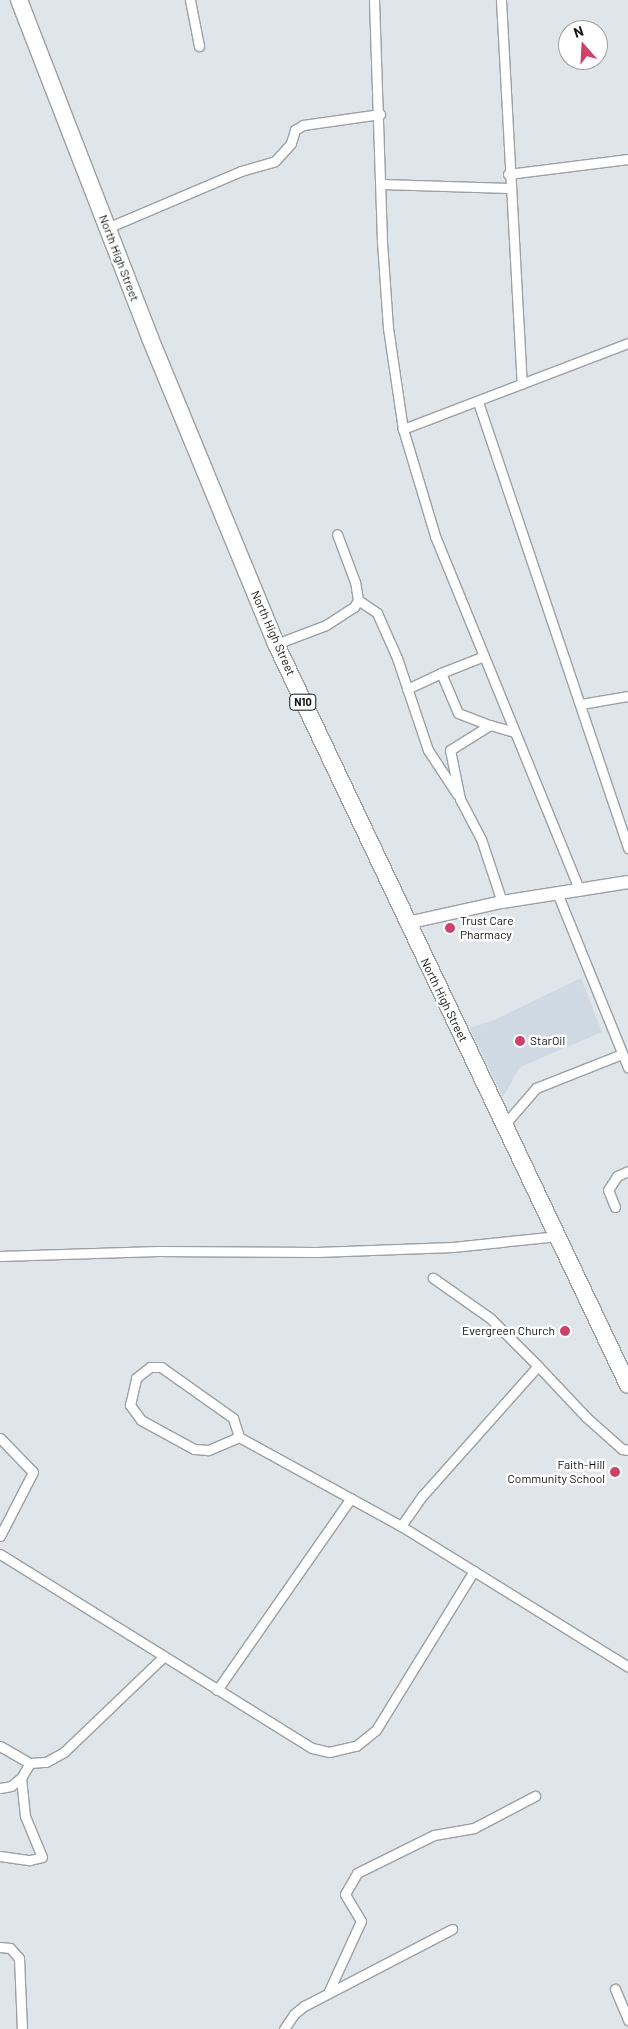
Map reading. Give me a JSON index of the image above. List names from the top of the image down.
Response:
{
  "streets": {
    "highway": ["North High Street", "N10"]
  },
  "places": [
    "Trust Care Pharmacy",
    "StarOil",
    "Evergreen Church",
    "Faith-Hill Community School"
  ],
  "north": "top"
}
